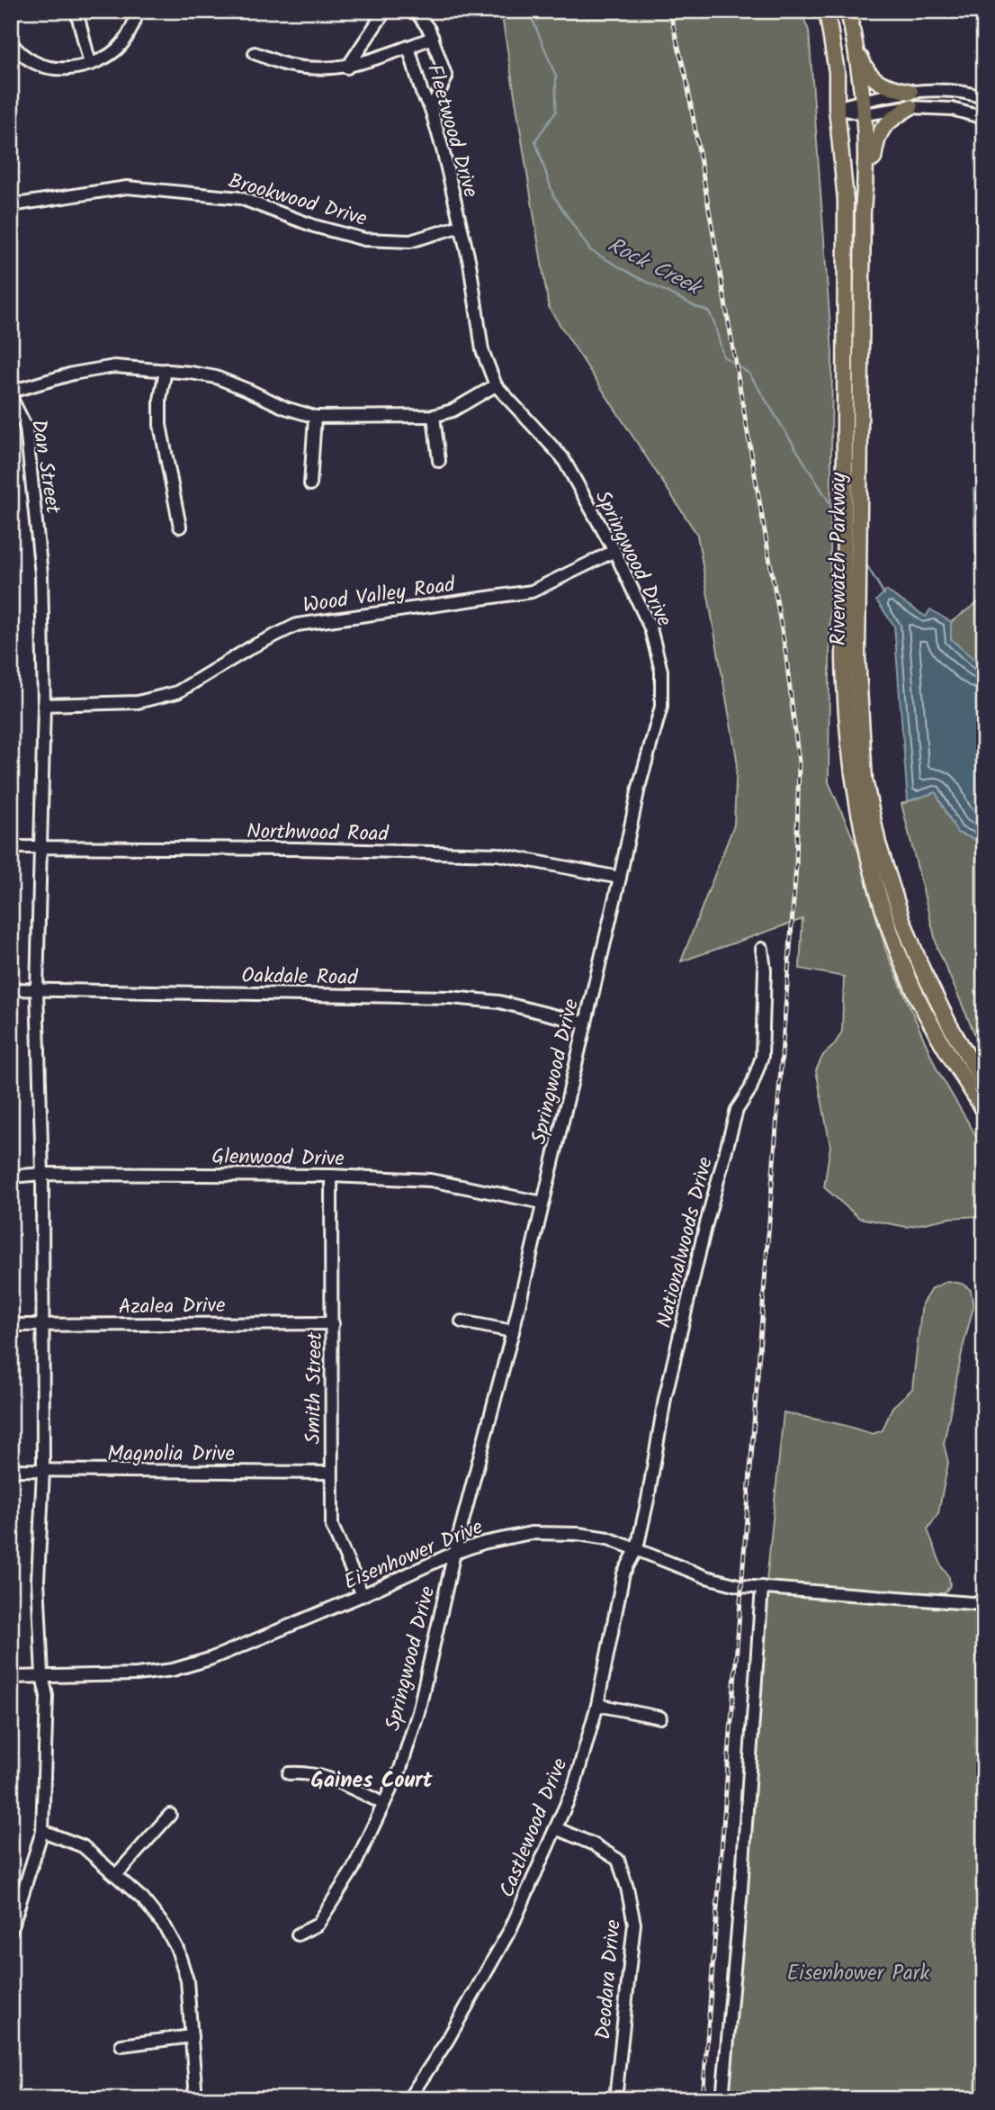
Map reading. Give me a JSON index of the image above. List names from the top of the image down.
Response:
{
  "streets": {
    "main road": ["Riverwatch Parkway"],
    "street": [
      "Fleetwood Drive",
      "Brookwood Drive",
      "Dan Street",
      "Springwood Drive",
      "Wood Valley Road",
      "Northwood Road",
      "Oakdale Road",
      "Glenwood Drive",
      "Nationalwoods Drive",
      "Azalea Drive",
      "Smith Street",
      "Magnolia Drive",
      "Eisenhower Drive",
      "Castlewood Drive",
      "Deodara Drive"
    ]
  },
  "crossings": [
    ["Fleetwood Drive", "Brookwood Drive"],
    ["Fleetwood Drive", "Springwood Drive"],
    ["Brookwood Drive", "Springwood Drive"],
    ["Dan Street", "Wood Valley Road"],
    ["Dan Street", "Northwood Road"],
    ["Dan Street", "Oakdale Road"],
    ["Dan Street", "Glenwood Drive"],
    ["Dan Street", "Azalea Drive"],
    ["Dan Street", "Magnolia Drive"],
    ["Dan Street", "Eisenhower Drive"],
    ["Springwood Drive", "Wood Valley Road"],
    ["Springwood Drive", "Northwood Road"],
    ["Springwood Drive", "Oakdale Road"],
    ["Springwood Drive", "Glenwood Drive"],
    ["Springwood Drive", "Eisenhower Drive"],
    ["Glenwood Drive", "Smith Street"],
    ["Nationalwoods Drive", "Eisenhower Drive"],
    ["Nationalwoods Drive", "Castlewood Drive"],
    ["Azalea Drive", "Smith Street"],
    ["Smith Street", "Magnolia Drive"],
    ["Smith Street", "Eisenhower Drive"],
    ["Eisenhower Drive", "Castlewood Drive"],
    ["Castlewood Drive", "Deodara Drive"]
  ],
  "districts": ["Gaines Court"],
  "water": ["Rock Creek"],
  "parks": ["Eisenhower Park"]
}
